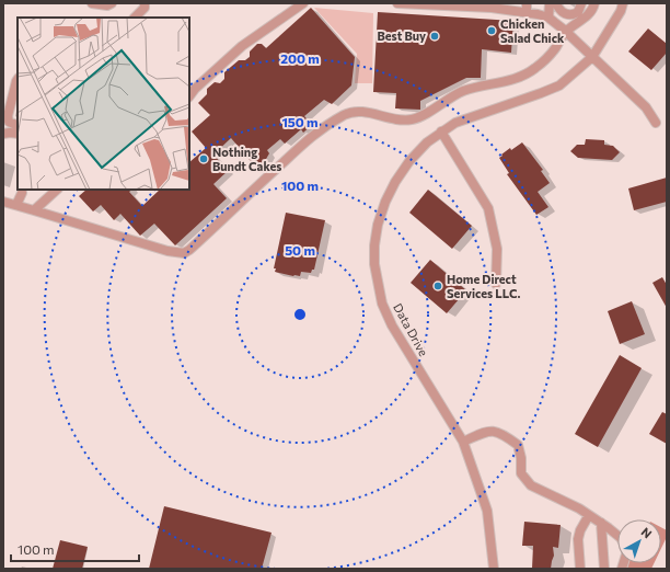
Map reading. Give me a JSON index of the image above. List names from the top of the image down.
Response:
{
  "streets": {
    "street": ["Data Drive"]
  },
  "places": [
    "Chicken Salad Chick",
    "Best Buy",
    "Nothing Bundt Cakes",
    "Home Direct Services LLC."
  ],
  "scale_bar": "100 m",
  "north": "top right",
  "rings": [
    "200 m",
    "150 m",
    "100 m",
    "50 m"
  ]
}
